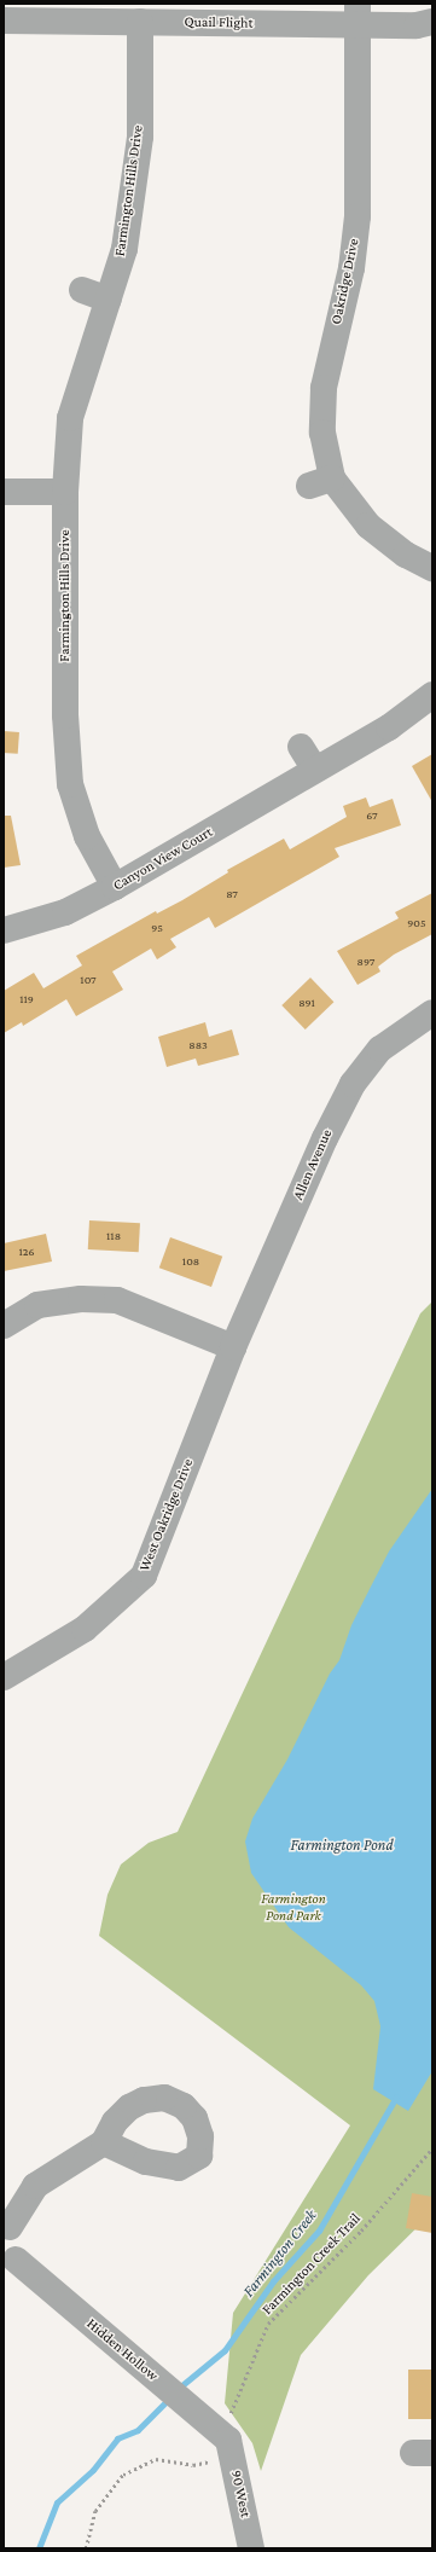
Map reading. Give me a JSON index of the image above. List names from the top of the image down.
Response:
{
  "streets": {
    "street": [
      "Quail Flight",
      "Farmington Hills Drive",
      "Oakridge Drive",
      "Canyon View Court",
      "Allen Avenue",
      "West Oakridge Drive",
      "Hidden Hollow",
      "90 West"
    ],
    "path": ["Farmington Creek Trail"]
  },
  "crossings": [
    ["Quail Flight", "Farmington Hills Drive"],
    ["Quail Flight", "Oakridge Drive"],
    ["Farmington Hills Drive", "Canyon View Court"],
    ["Allen Avenue", "West Oakridge Drive"],
    ["Farmington Creek Trail", "Hidden Hollow"],
    ["Farmington Creek Trail", "90 West"],
    ["Hidden Hollow", "90 West"]
  ],
  "water": ["Farmington Pond", "Farmington Creek"],
  "parks": ["Farmington Pond Park"],
  "house_numbers": [
    "67",
    "87",
    "905",
    "95",
    "897",
    "107",
    "119",
    "891",
    "883",
    "118",
    "126",
    "108"
  ]
}
